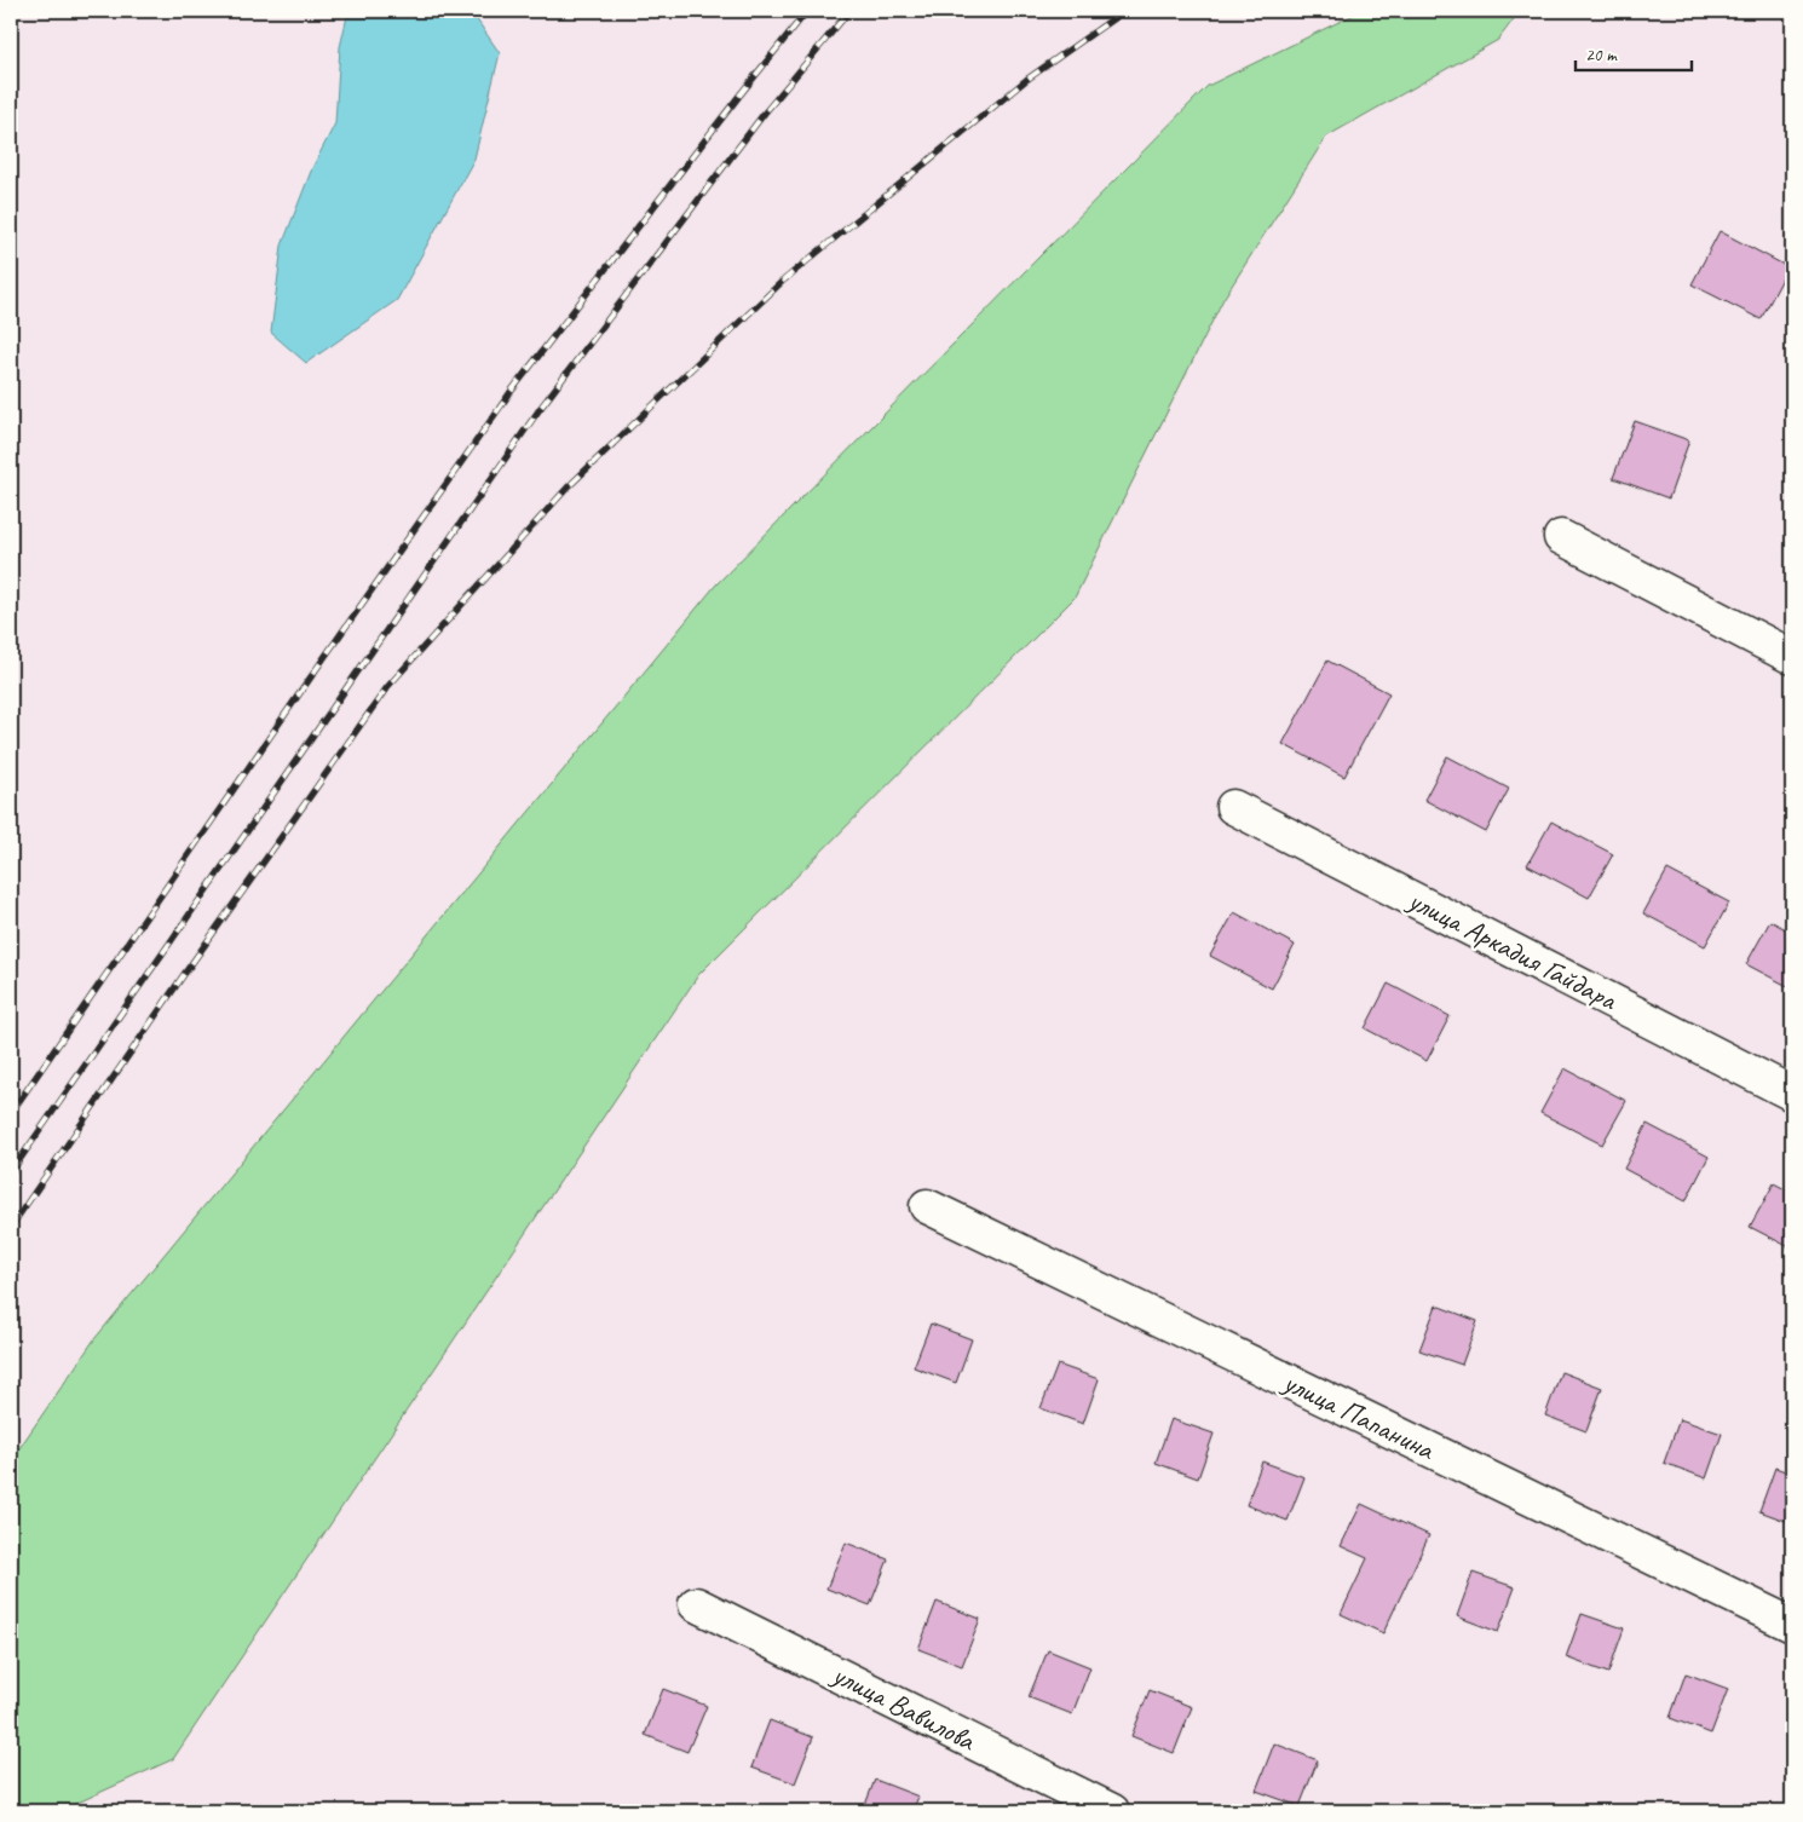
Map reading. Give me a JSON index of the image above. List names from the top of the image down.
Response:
{
  "streets": {
    "street": ["улица Аркадия Гайдара", "улица Папанина", "улица Вавилова"]
  },
  "scale_bar": "20 m"
}
